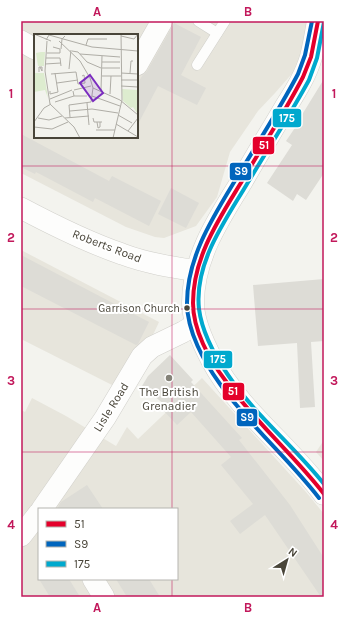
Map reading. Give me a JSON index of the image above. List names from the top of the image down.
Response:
{
  "streets": {
    "street": ["Roberts Road", "Lisle Road"]
  },
  "places": ["Garrison Church", "The British Grenadier"],
  "lines": ["transit line 51", "transit line S9", "transit line 175"],
  "legend": ["51", "S9", "175"],
  "north": "top right",
  "grid": {
    "columns": ["A", "B"],
    "rows": [
      "1",
      "2",
      "3",
      "4"
    ]
  }
}
